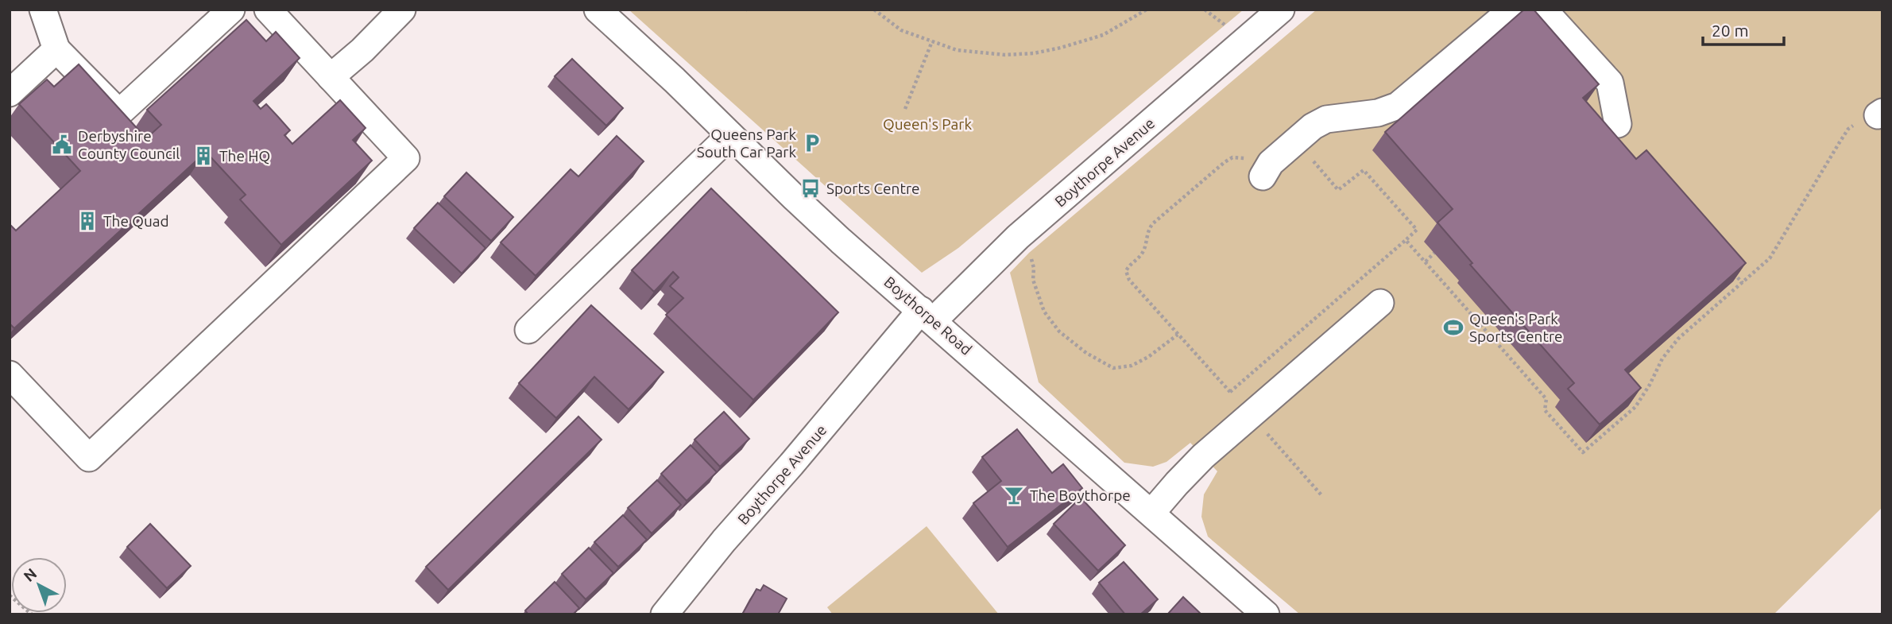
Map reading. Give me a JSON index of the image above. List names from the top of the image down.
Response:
{
  "streets": {
    "street": ["Boythorpe Avenue", "Boythorpe Road"]
  },
  "crossings": [
    ["Boythorpe Avenue", "Boythorpe Road"]
  ],
  "parks": ["Queen's Park"],
  "places": {
    "parking": ["Queens Park South Car Park"],
    "public building": ["Derbyshire County Council"],
    "building": ["The HQ", "The Quad"],
    "bus stop": ["Sports Centre"],
    "sports": ["Queen's Park Sports Centre"],
    "bar": ["The Boythorpe"]
  },
  "scale_bar": "20 m",
  "north": "top left"
}
